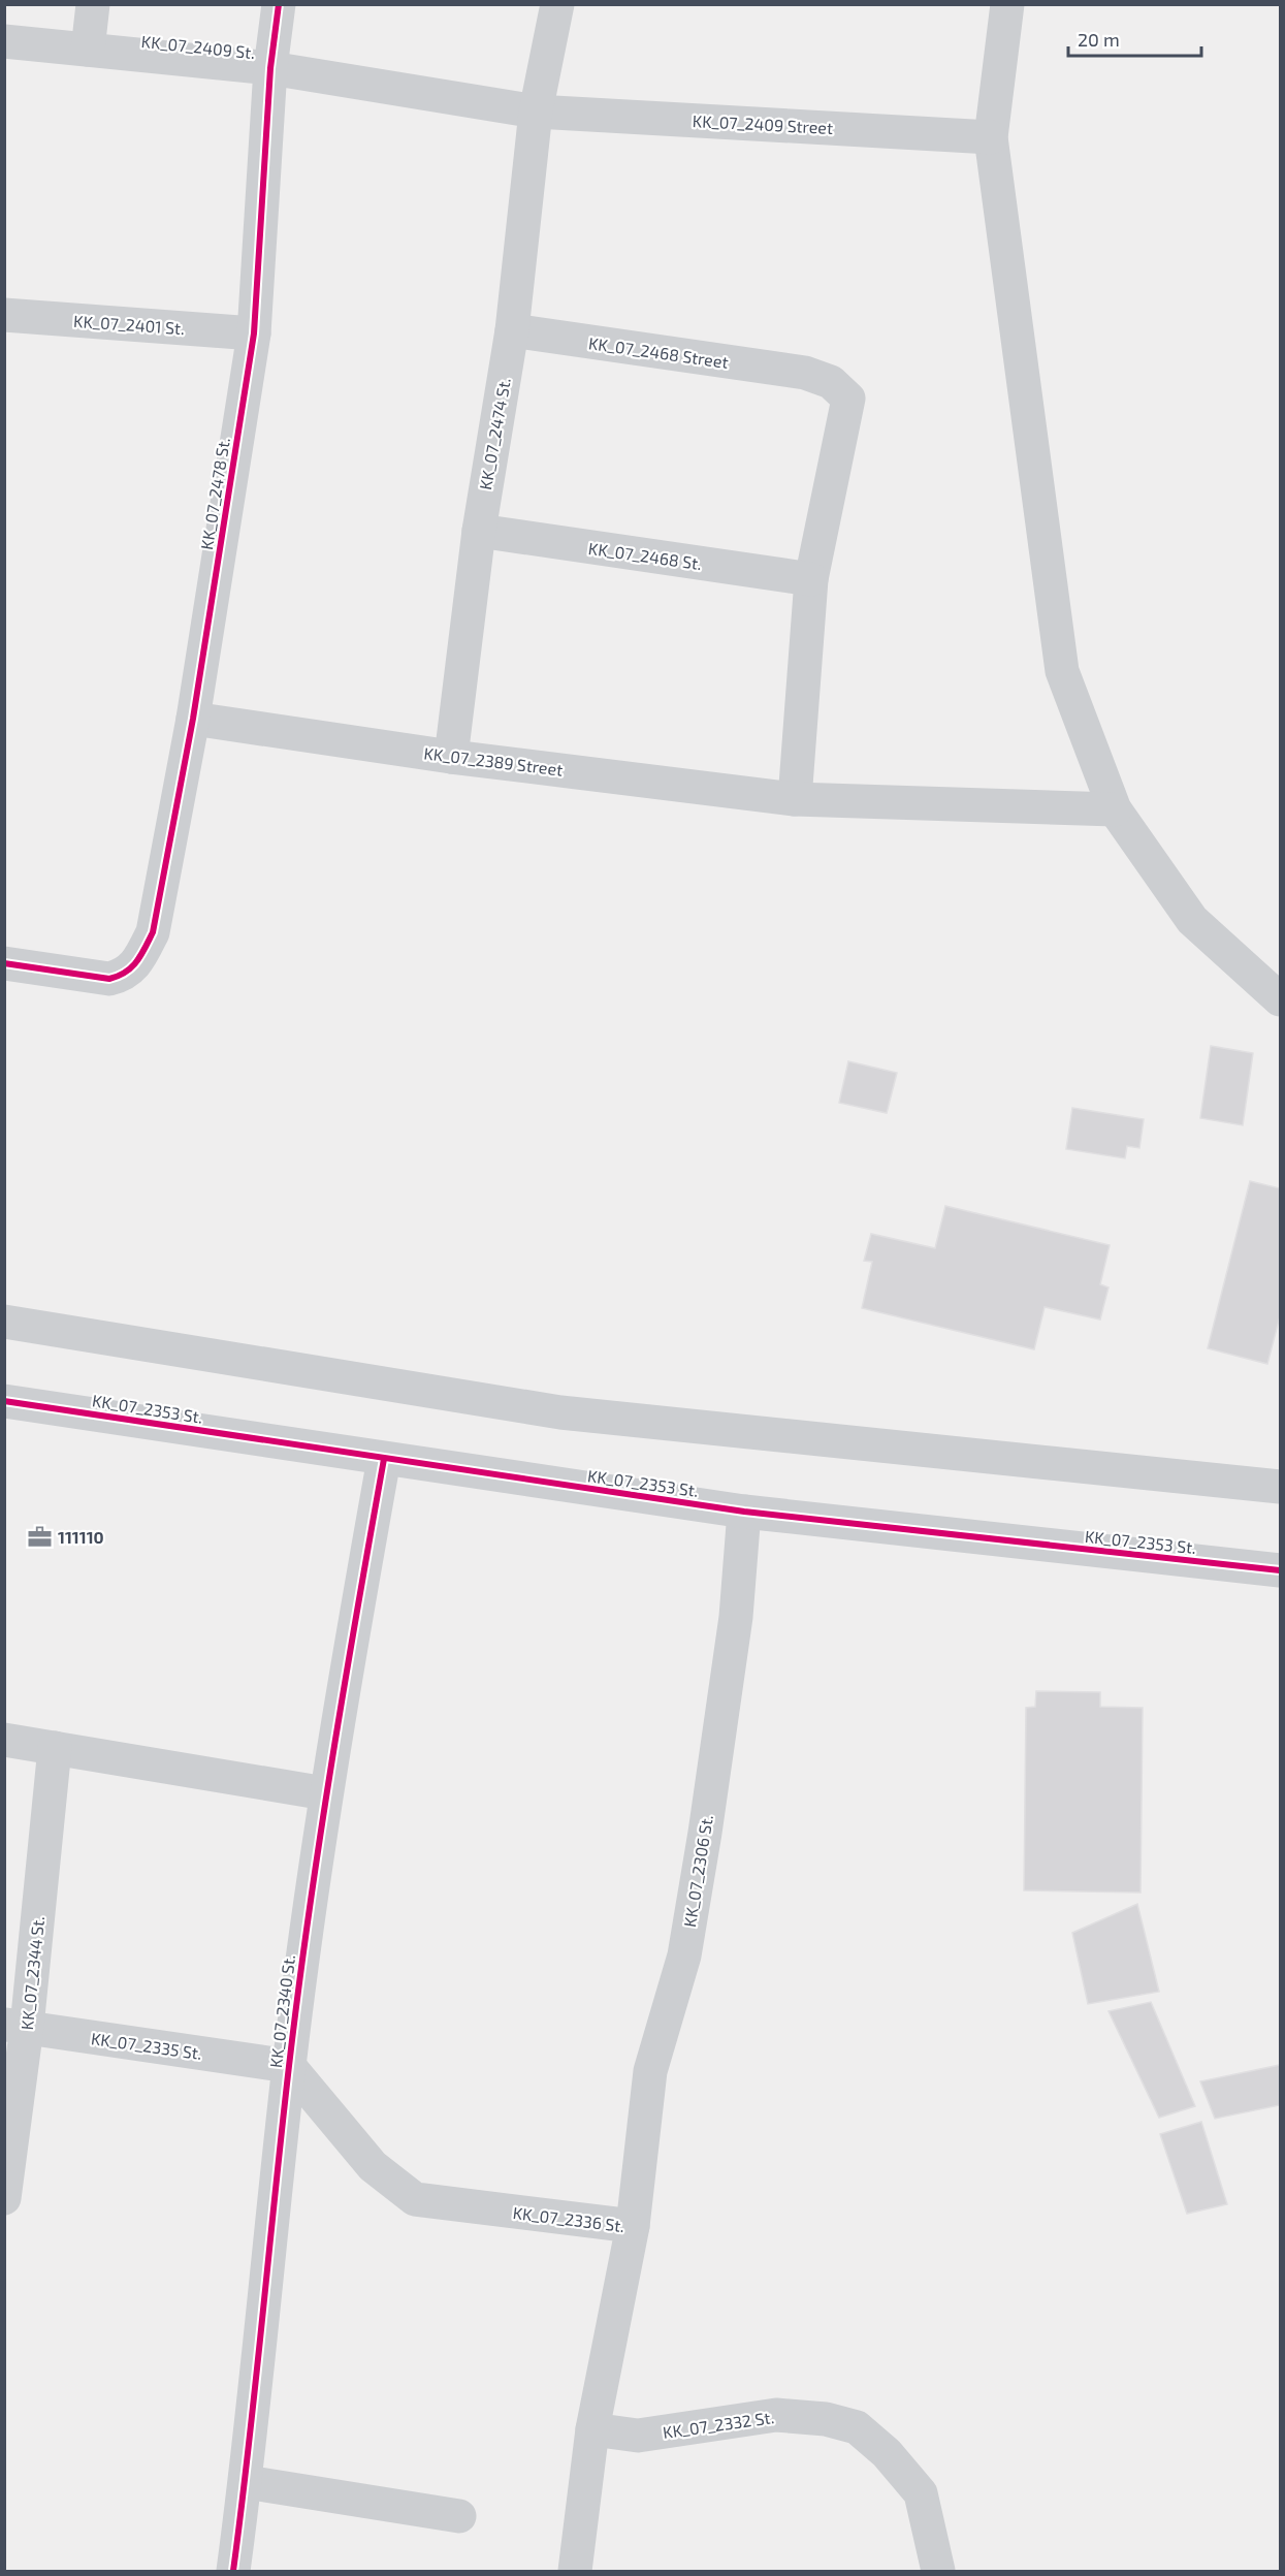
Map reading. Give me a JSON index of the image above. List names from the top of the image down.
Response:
{
  "streets": {
    "street": [
      "KK_07_2409 St.",
      "KK_07_2409 Street",
      "KK_07_2401 St.",
      "KK_07_2468 Street",
      "KK_07_2474 St.",
      "KK_07_2478 St.",
      "KK_07_2468 St.",
      "KK_07_2389 Street",
      "KK_07_2353 St.",
      "KK_07_2306 St.",
      "KK_07_2344 St.",
      "KK_07_2340 St.",
      "KK_07_2335 St.",
      "KK_07_2336 St.",
      "KK_07_2332 St."
    ]
  },
  "crossings": [
    ["KK_07_2409 St.", "KK_07_2409 Street"],
    ["KK_07_2409 St.", "KK_07_2474 St."],
    ["KK_07_2409 St.", "KK_07_2478 St."],
    ["KK_07_2409 Street", "KK_07_2474 St."],
    ["KK_07_2401 St.", "KK_07_2478 St."],
    ["KK_07_2468 Street", "KK_07_2474 St."],
    ["KK_07_2468 Street", "KK_07_2468 St."],
    ["KK_07_2474 St.", "KK_07_2468 St."],
    ["KK_07_2474 St.", "KK_07_2389 Street"],
    ["KK_07_2478 St.", "KK_07_2389 Street"],
    ["KK_07_2353 St.", "KK_07_2306 St."],
    ["KK_07_2353 St.", "KK_07_2340 St."],
    ["KK_07_2306 St.", "KK_07_2336 St."],
    ["KK_07_2344 St.", "KK_07_2335 St."],
    ["KK_07_2340 St.", "KK_07_2335 St."],
    ["KK_07_2340 St.", "KK_07_2336 St."],
    ["KK_07_2335 St.", "KK_07_2336 St."],
    ["KK_07_2336 St.", "KK_07_2332 St."]
  ],
  "places": {
    "office": ["111110"]
  },
  "scale_bar": "20 m"
}
